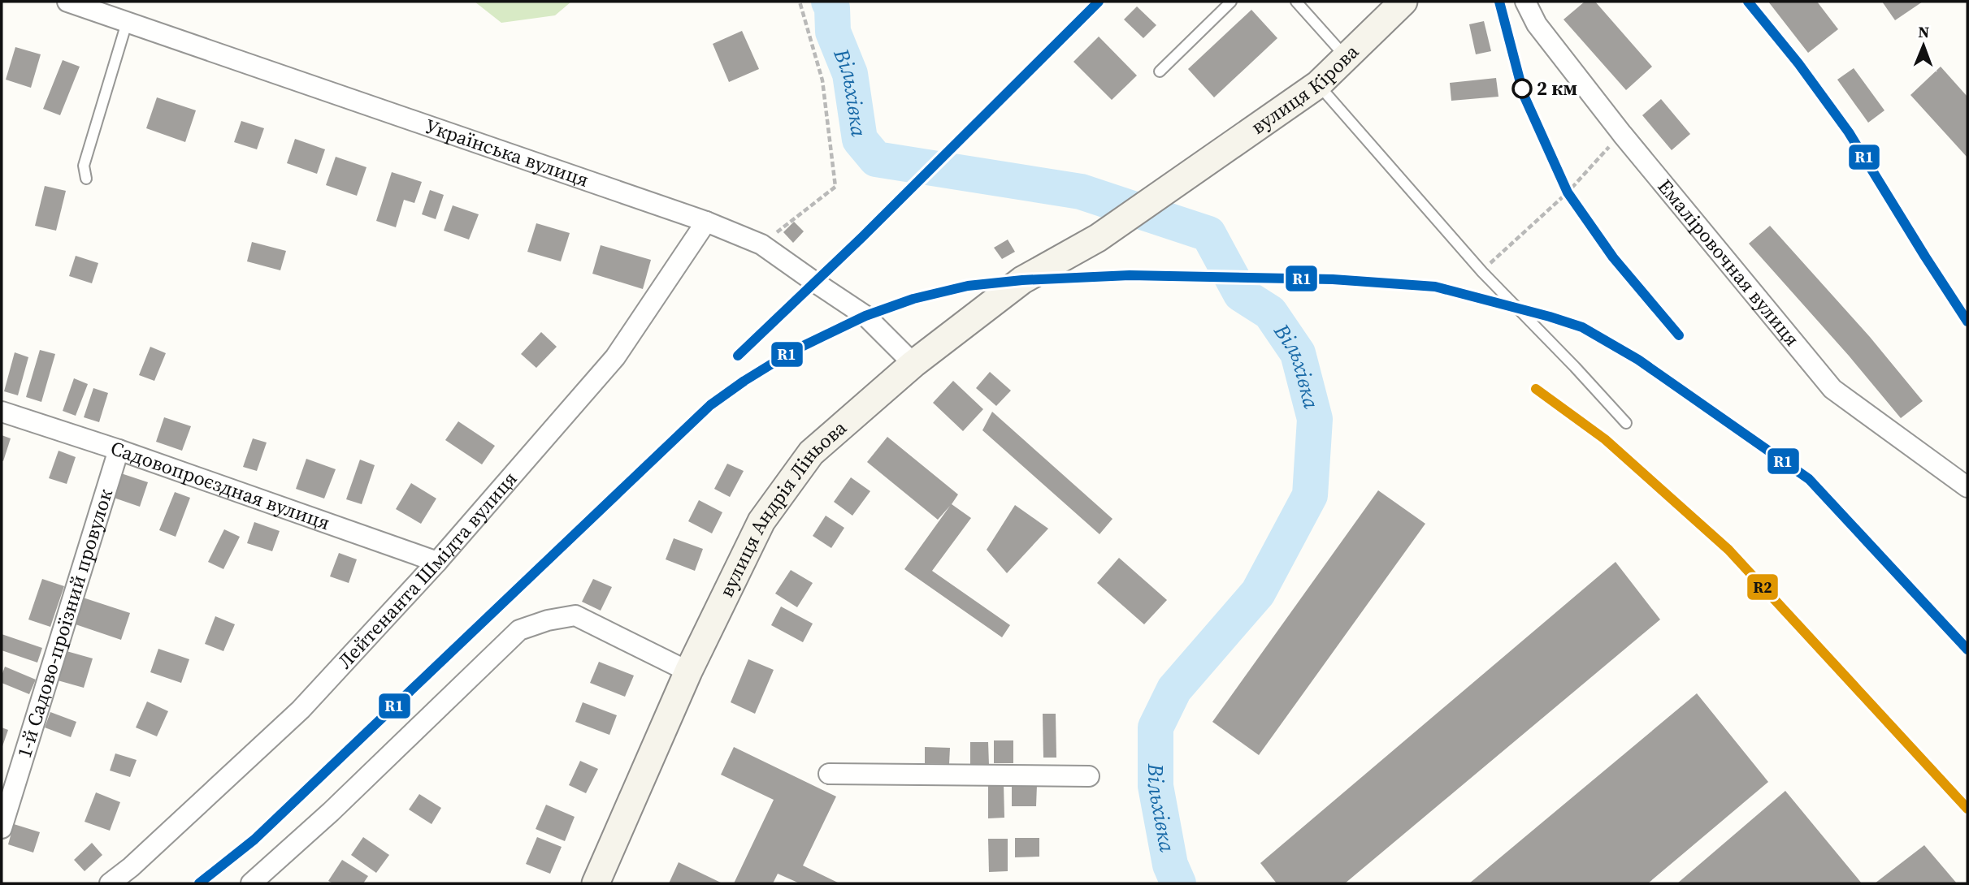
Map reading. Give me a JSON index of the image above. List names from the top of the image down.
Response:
{
  "streets": {
    "street": [
      "вулиця Кірова",
      "Українська вулиця",
      "Емаліровочная вулиця",
      "Садовопроєздная вулиця",
      "вулиця Андрія Ліньова",
      "Лейтенанта Шмідта вулиця",
      "1-й Садово-проїзний провулок"
    ]
  },
  "crossings": [
    ["вулиця Кірова", "вулиця Андрія Ліньова"],
    ["Українська вулиця", "вулиця Андрія Ліньова"],
    ["Українська вулиця", "Лейтенанта Шмідта вулиця"],
    ["Садовопроєздная вулиця", "Лейтенанта Шмідта вулиця"],
    ["Садовопроєздная вулиця", "1-й Садово-проїзний провулок"]
  ],
  "water": ["Вільхівка"],
  "places": ["2 км"],
  "lines": ["transit line R1", "transit line R2"],
  "north": "top"
}
